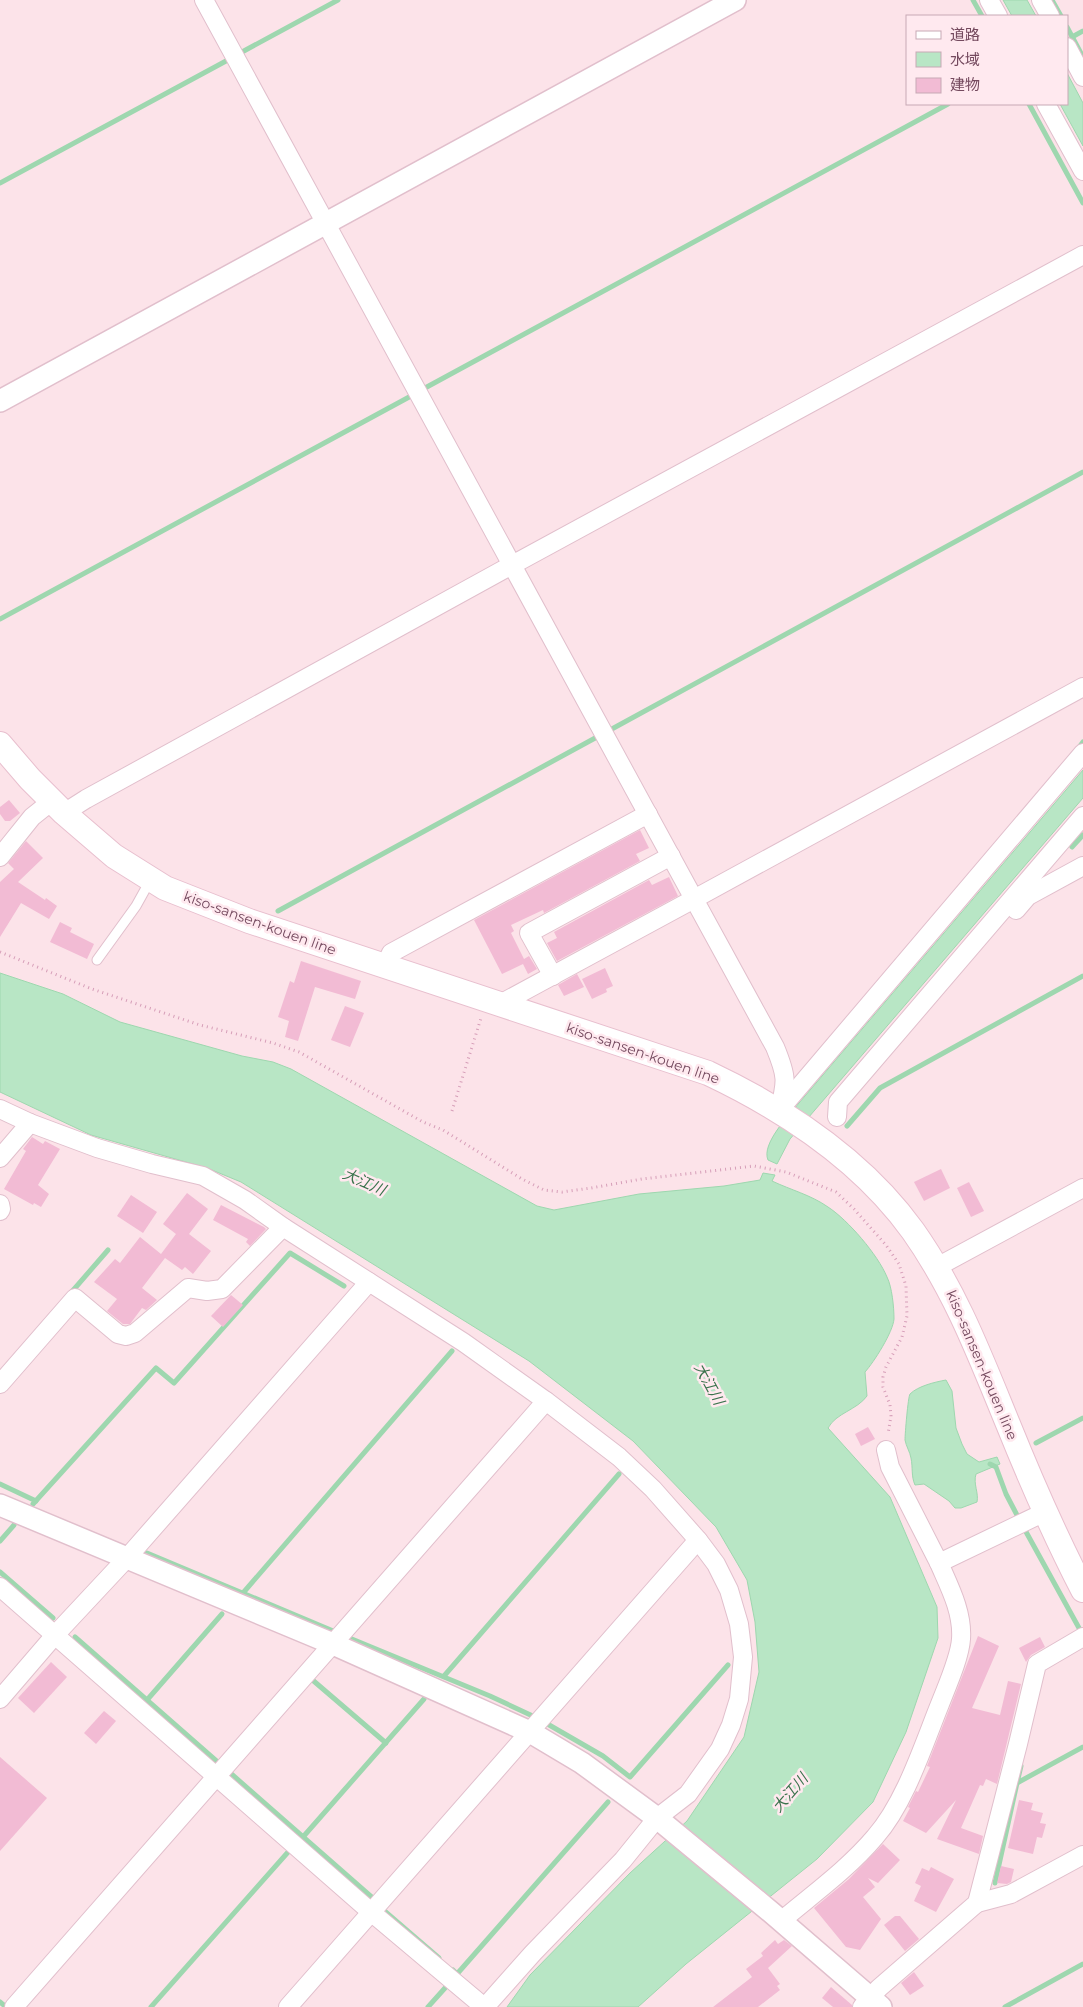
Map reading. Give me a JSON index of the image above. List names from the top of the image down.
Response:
{
  "streets": {
    "main road": ["kiso-sansen-kouen line"]
  },
  "water": ["大江川"],
  "legend": ["道路", "水域", "建物"]
}
